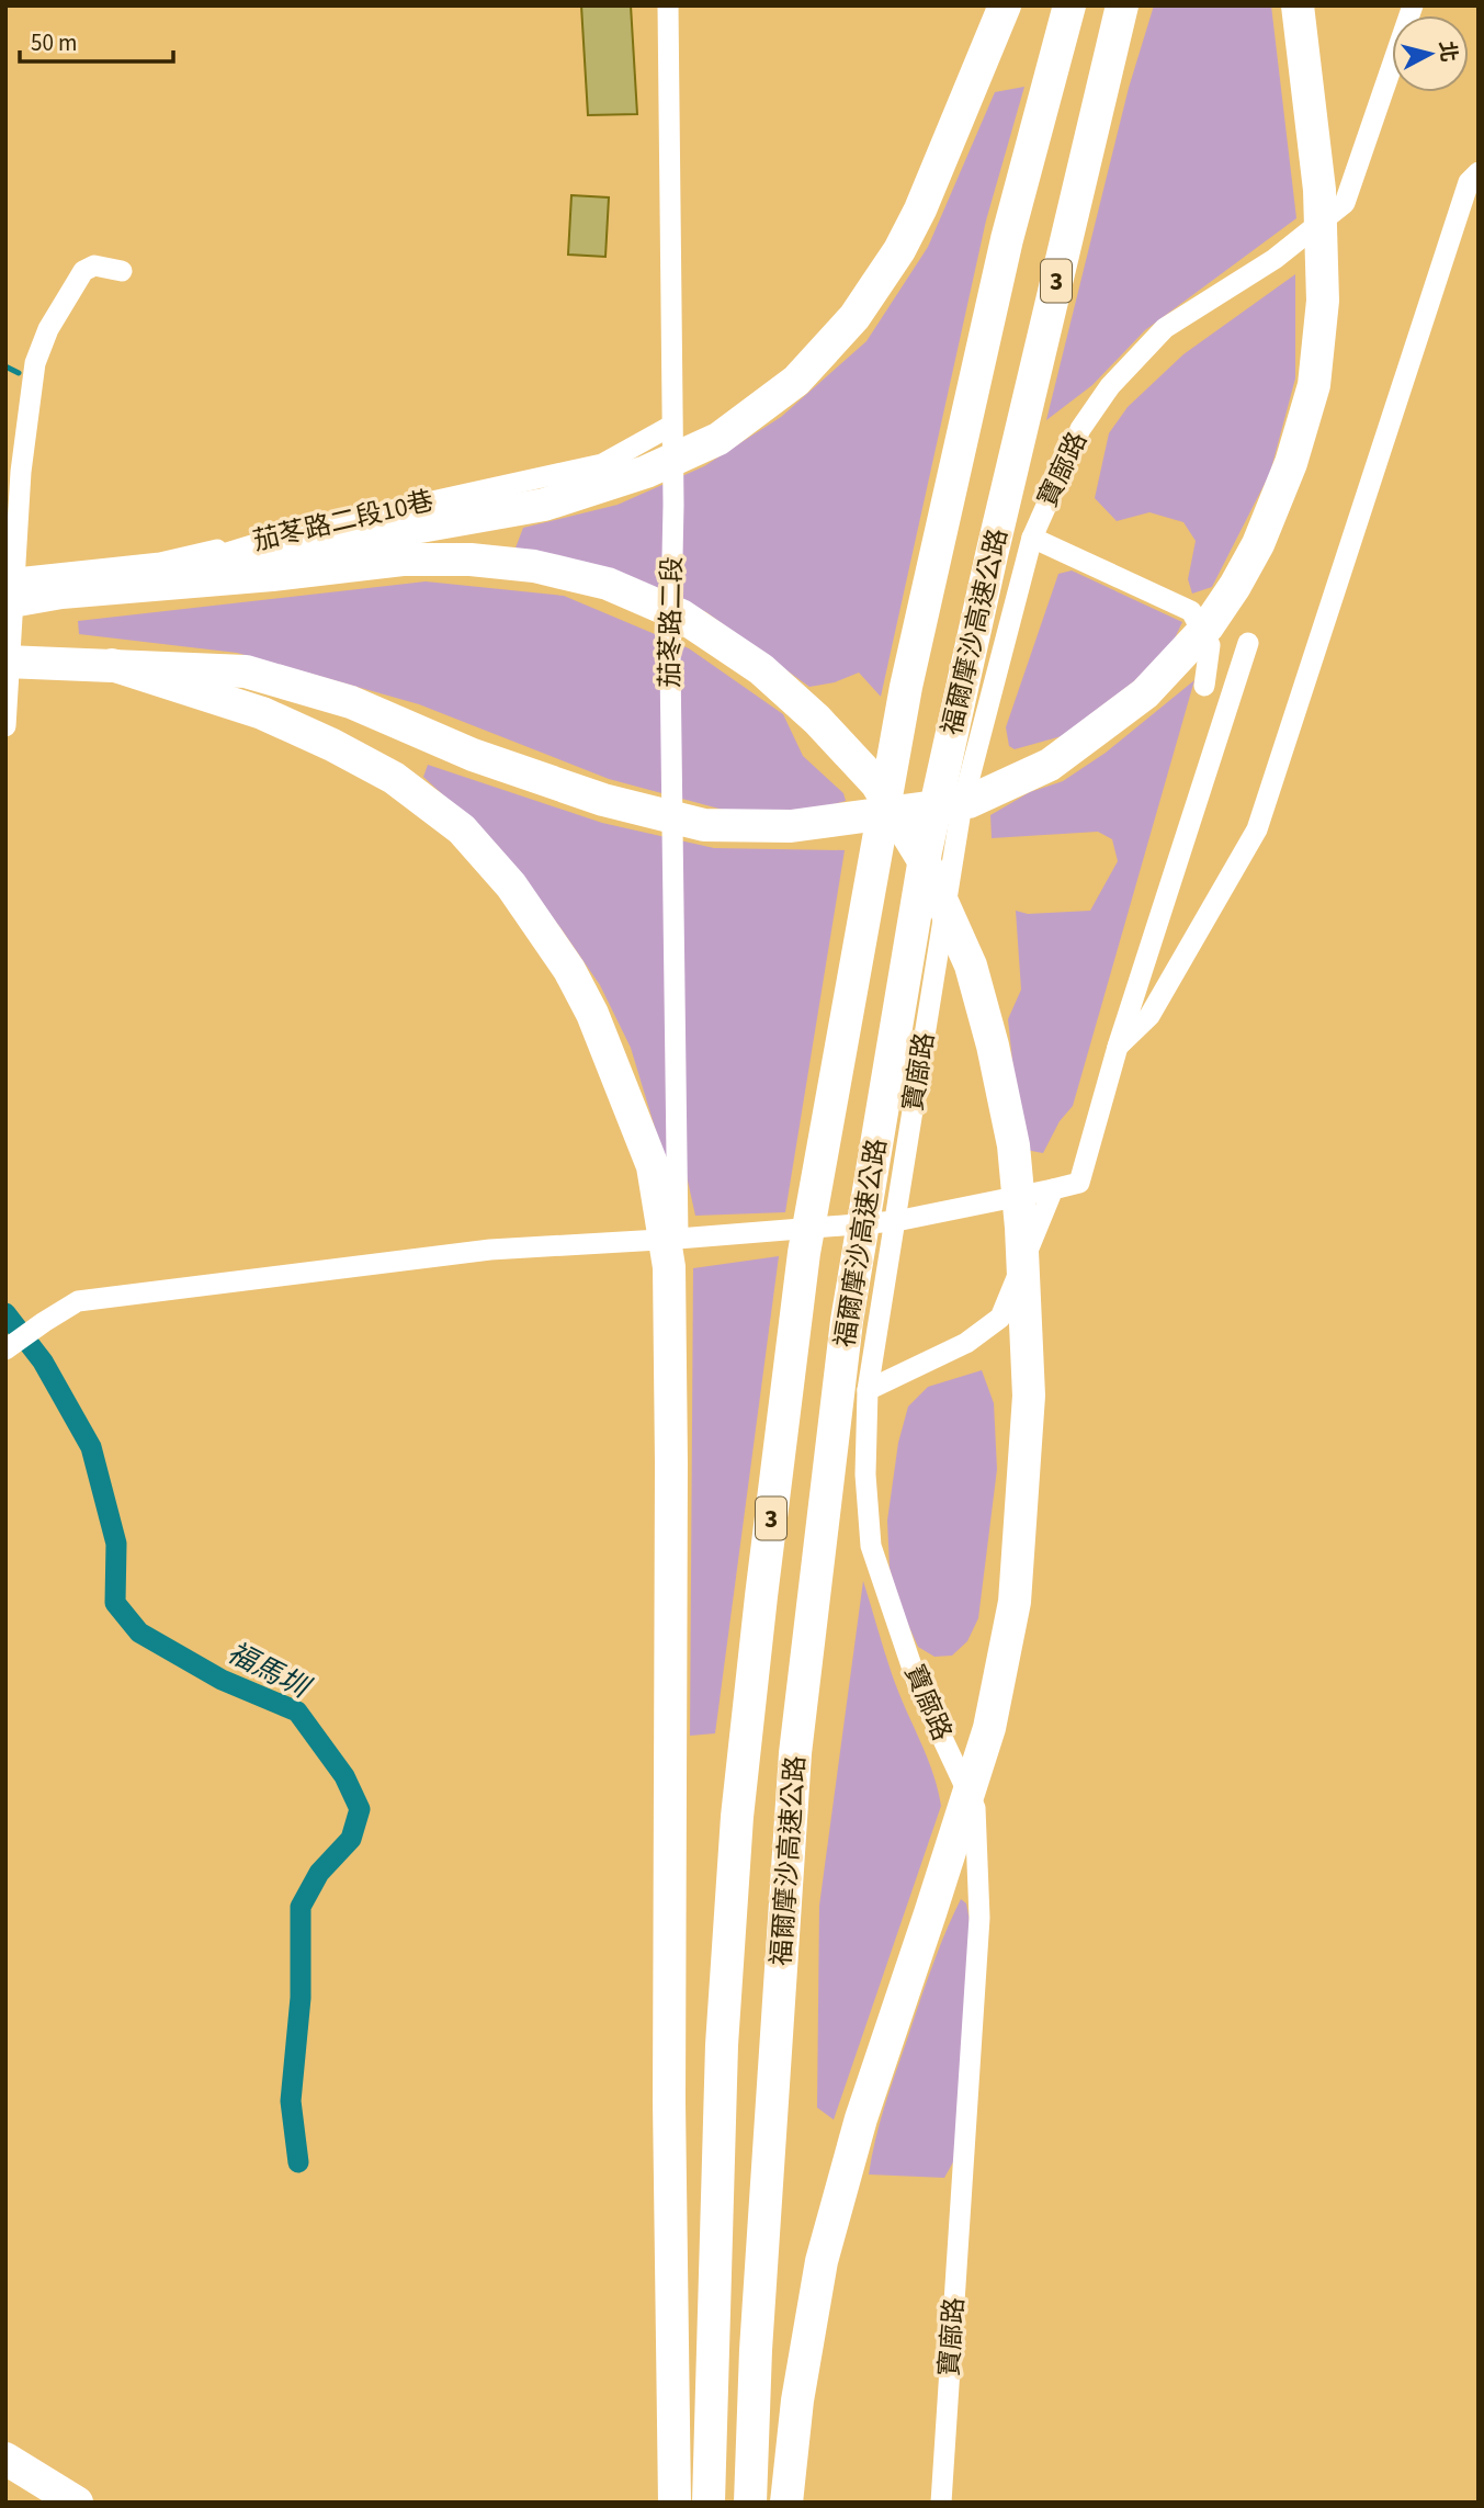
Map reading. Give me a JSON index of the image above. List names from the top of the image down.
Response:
{
  "streets": {
    "highway": ["3", "福爾摩沙高速公路"],
    "street": ["寶廍路", "茄苳路二段10巷", "茄苳路二段"]
  },
  "crossings": [
    ["茄苳路二段10巷", "茄苳路二段"]
  ],
  "water": ["福馬圳"],
  "scale_bar": "50 m",
  "north": "right"
}
